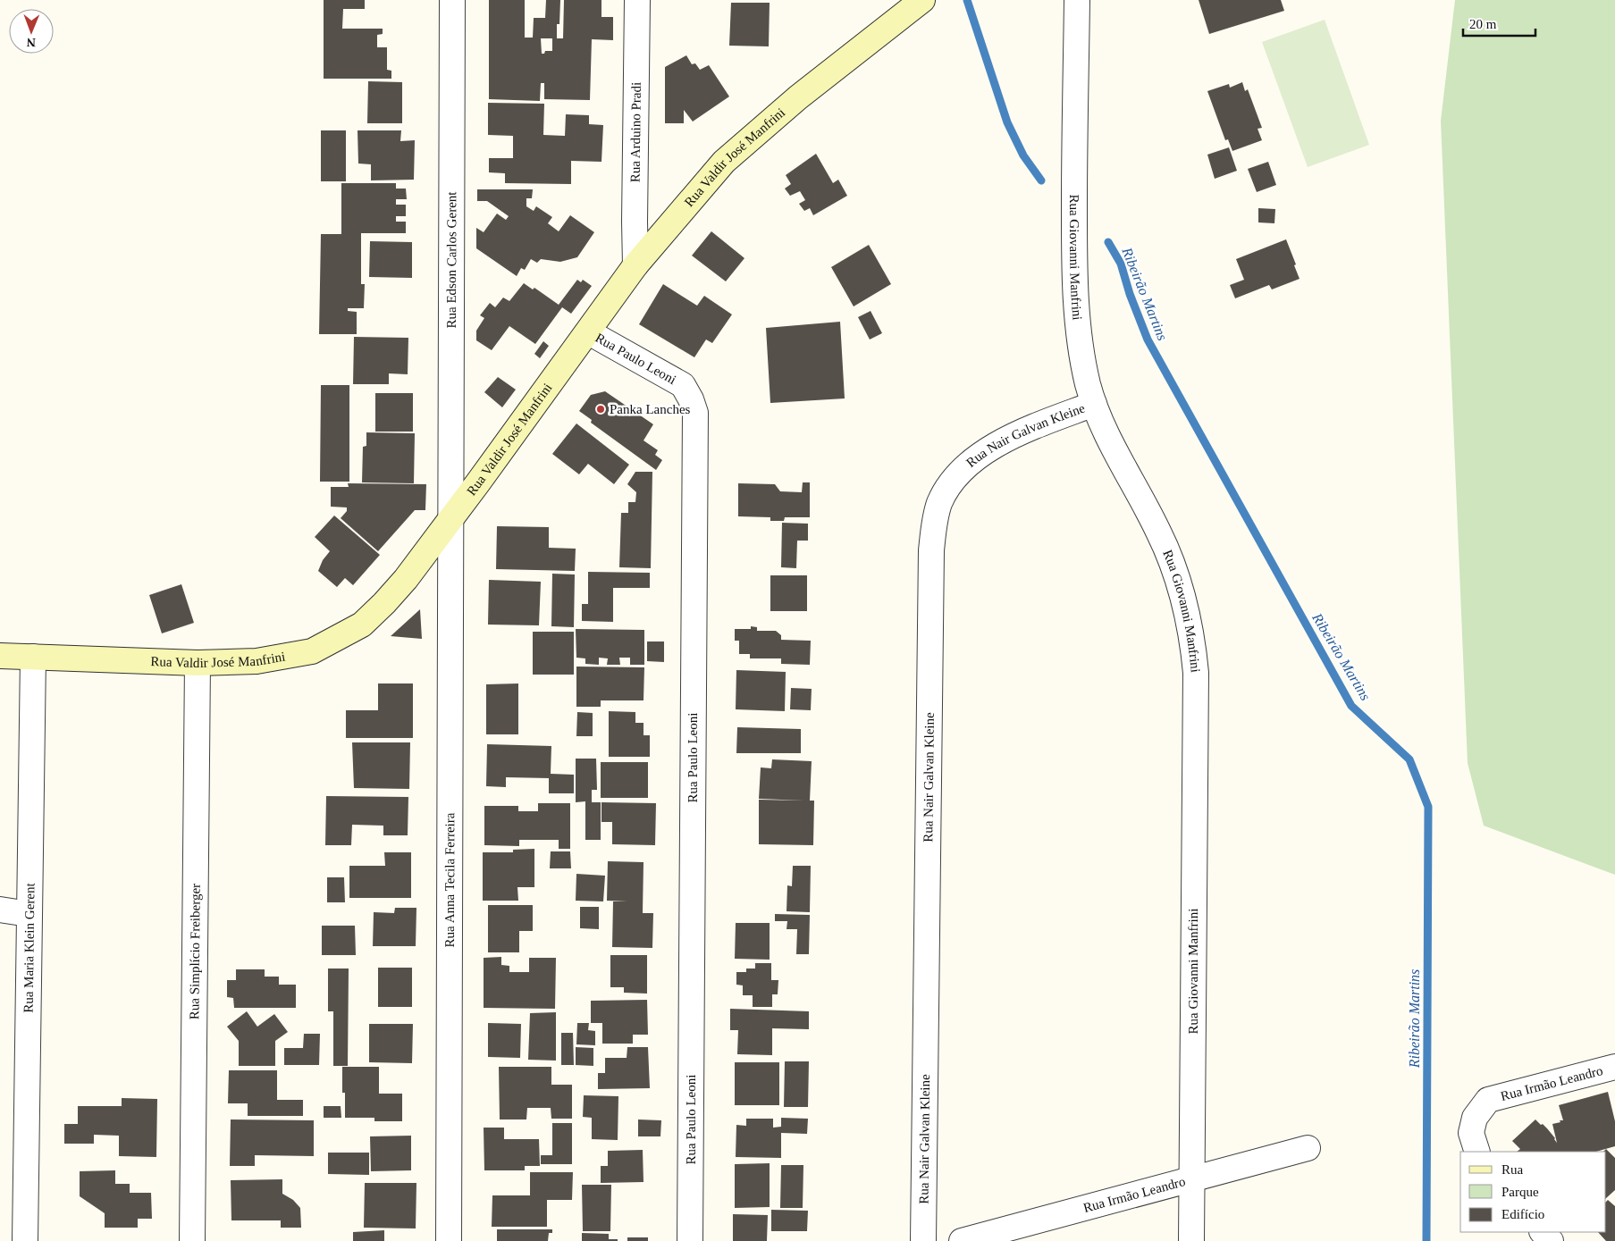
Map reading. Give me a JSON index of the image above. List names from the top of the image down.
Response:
{
  "streets": {
    "street": [
      "Rua Arduino Pradi",
      "Rua Valdir José Manfrini",
      "Rua Giovanni Manfrini",
      "Rua Edson Carlos Gerent",
      "Rua Paulo Leoni",
      "Rua Nair Galvan Kleine",
      "Rua Anna Tecila Ferreira",
      "Rua Maria Klein Gerent",
      "Rua Simplício Freiberger",
      "Rua Irmão Leandro"
    ]
  },
  "crossings": [
    ["Rua Arduino Pradi", "Rua Valdir José Manfrini"],
    ["Rua Valdir José Manfrini", "Rua Edson Carlos Gerent"],
    ["Rua Valdir José Manfrini", "Rua Paulo Leoni"],
    ["Rua Valdir José Manfrini", "Rua Anna Tecila Ferreira"],
    ["Rua Valdir José Manfrini", "Rua Maria Klein Gerent"],
    ["Rua Valdir José Manfrini", "Rua Simplício Freiberger"],
    ["Rua Giovanni Manfrini", "Rua Nair Galvan Kleine"],
    ["Rua Giovanni Manfrini", "Rua Irmão Leandro"],
    ["Rua Edson Carlos Gerent", "Rua Anna Tecila Ferreira"]
  ],
  "water": ["Ribeirão Martins"],
  "places": ["Panka Lanches"],
  "legend": ["Rua", "Parque", "Edifício"],
  "scale_bar": "20 m",
  "north": "bottom"
}
